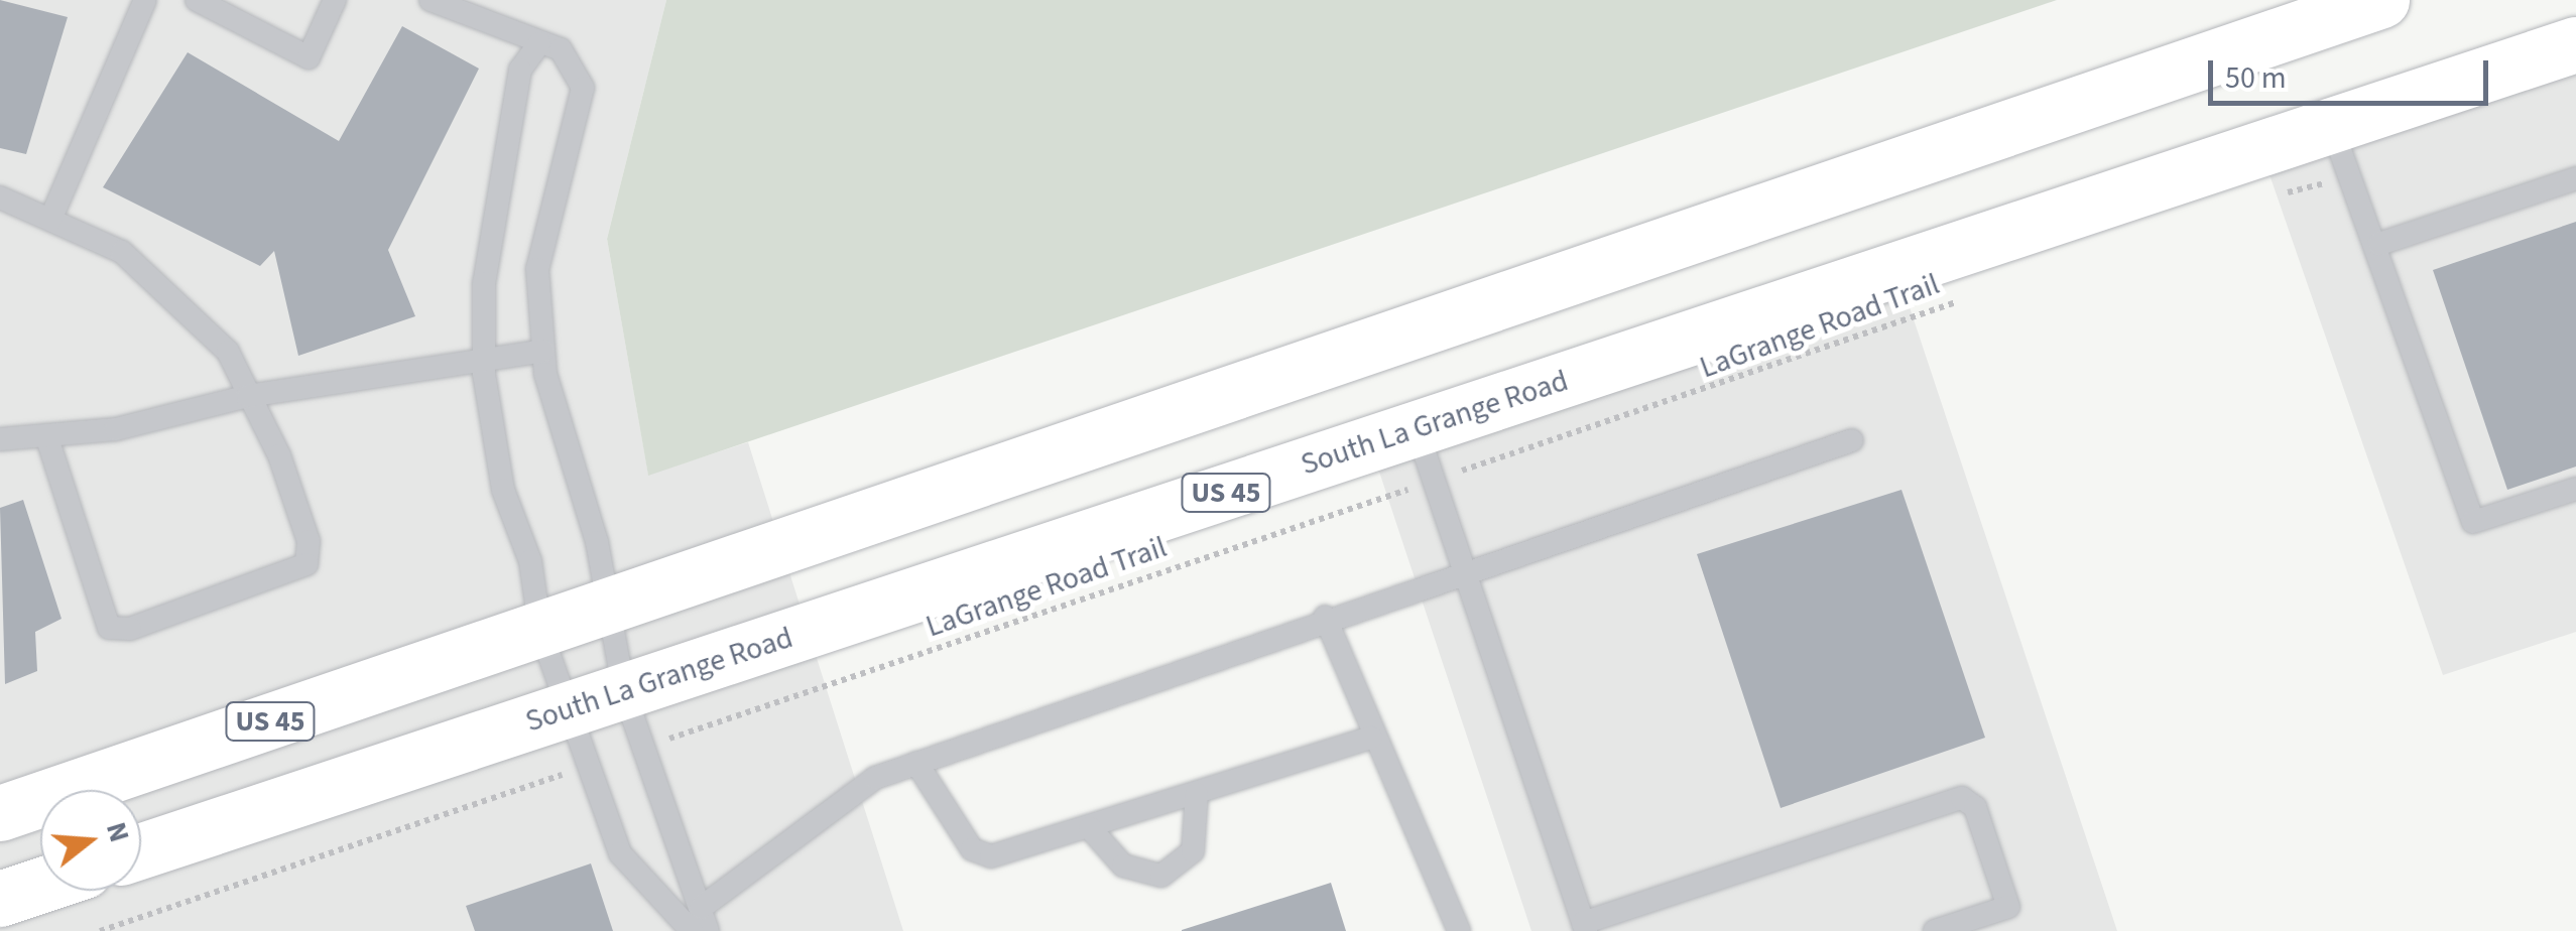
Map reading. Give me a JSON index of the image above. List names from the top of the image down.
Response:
{
  "streets": {
    "highway": ["South La Grange Road", "US 45"],
    "path": ["LaGrange Road Trail"]
  },
  "crossings": [
    ["LaGrange Road Trail", "South La Grange Road"]
  ],
  "scale_bar": "50 m",
  "north": "right"
}
